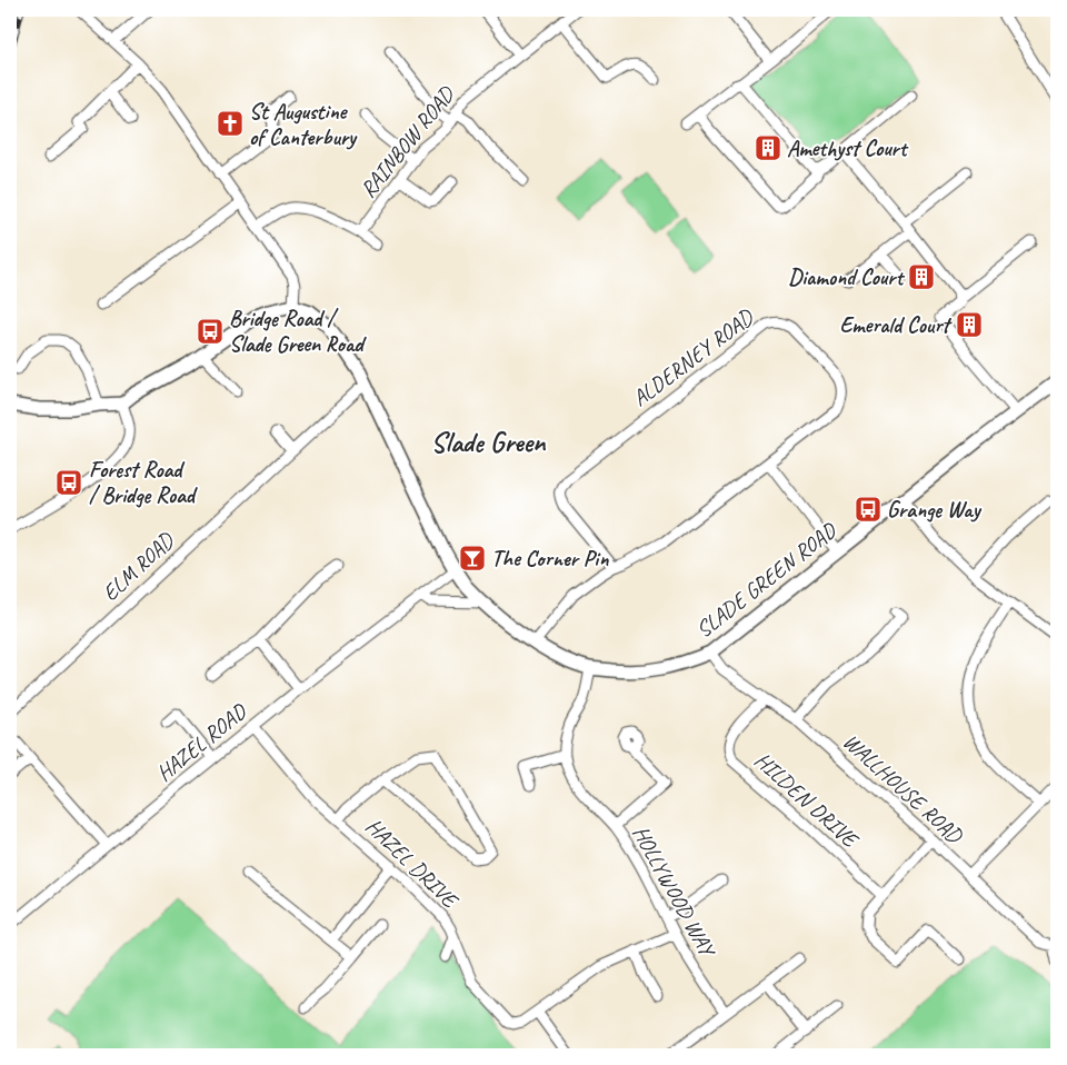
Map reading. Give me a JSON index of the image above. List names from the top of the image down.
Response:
{
  "streets": {
    "street": [
      "RAINBOW ROAD",
      "ALDERNEY ROAD",
      "ELM ROAD",
      "SLADE GREEN ROAD",
      "HAZEL ROAD",
      "WALLHOUSE ROAD",
      "HILDEN DRIVE",
      "HAZEL DRIVE",
      "HOLLYWOOD WAY"
    ]
  },
  "crossings": [
    ["ALDERNEY ROAD", "SLADE GREEN ROAD"],
    ["ELM ROAD", "SLADE GREEN ROAD"],
    ["SLADE GREEN ROAD", "HAZEL ROAD"],
    ["SLADE GREEN ROAD", "WALLHOUSE ROAD"],
    ["SLADE GREEN ROAD", "HOLLYWOOD WAY"],
    ["HAZEL ROAD", "HAZEL DRIVE"],
    ["WALLHOUSE ROAD", "HILDEN DRIVE"],
    ["HAZEL DRIVE", "HOLLYWOOD WAY"]
  ],
  "districts": ["Slade Green"],
  "places": {
    "church": ["St Augustine of Canterbury"],
    "building": ["Amethyst Court", "Diamond Court", "Emerald Court"],
    "bus stop": ["Bridge Road / Slade Green Road", "Forest Road / Bridge Road", "Grange Way"],
    "bar": ["The Corner Pin"]
  }
}
